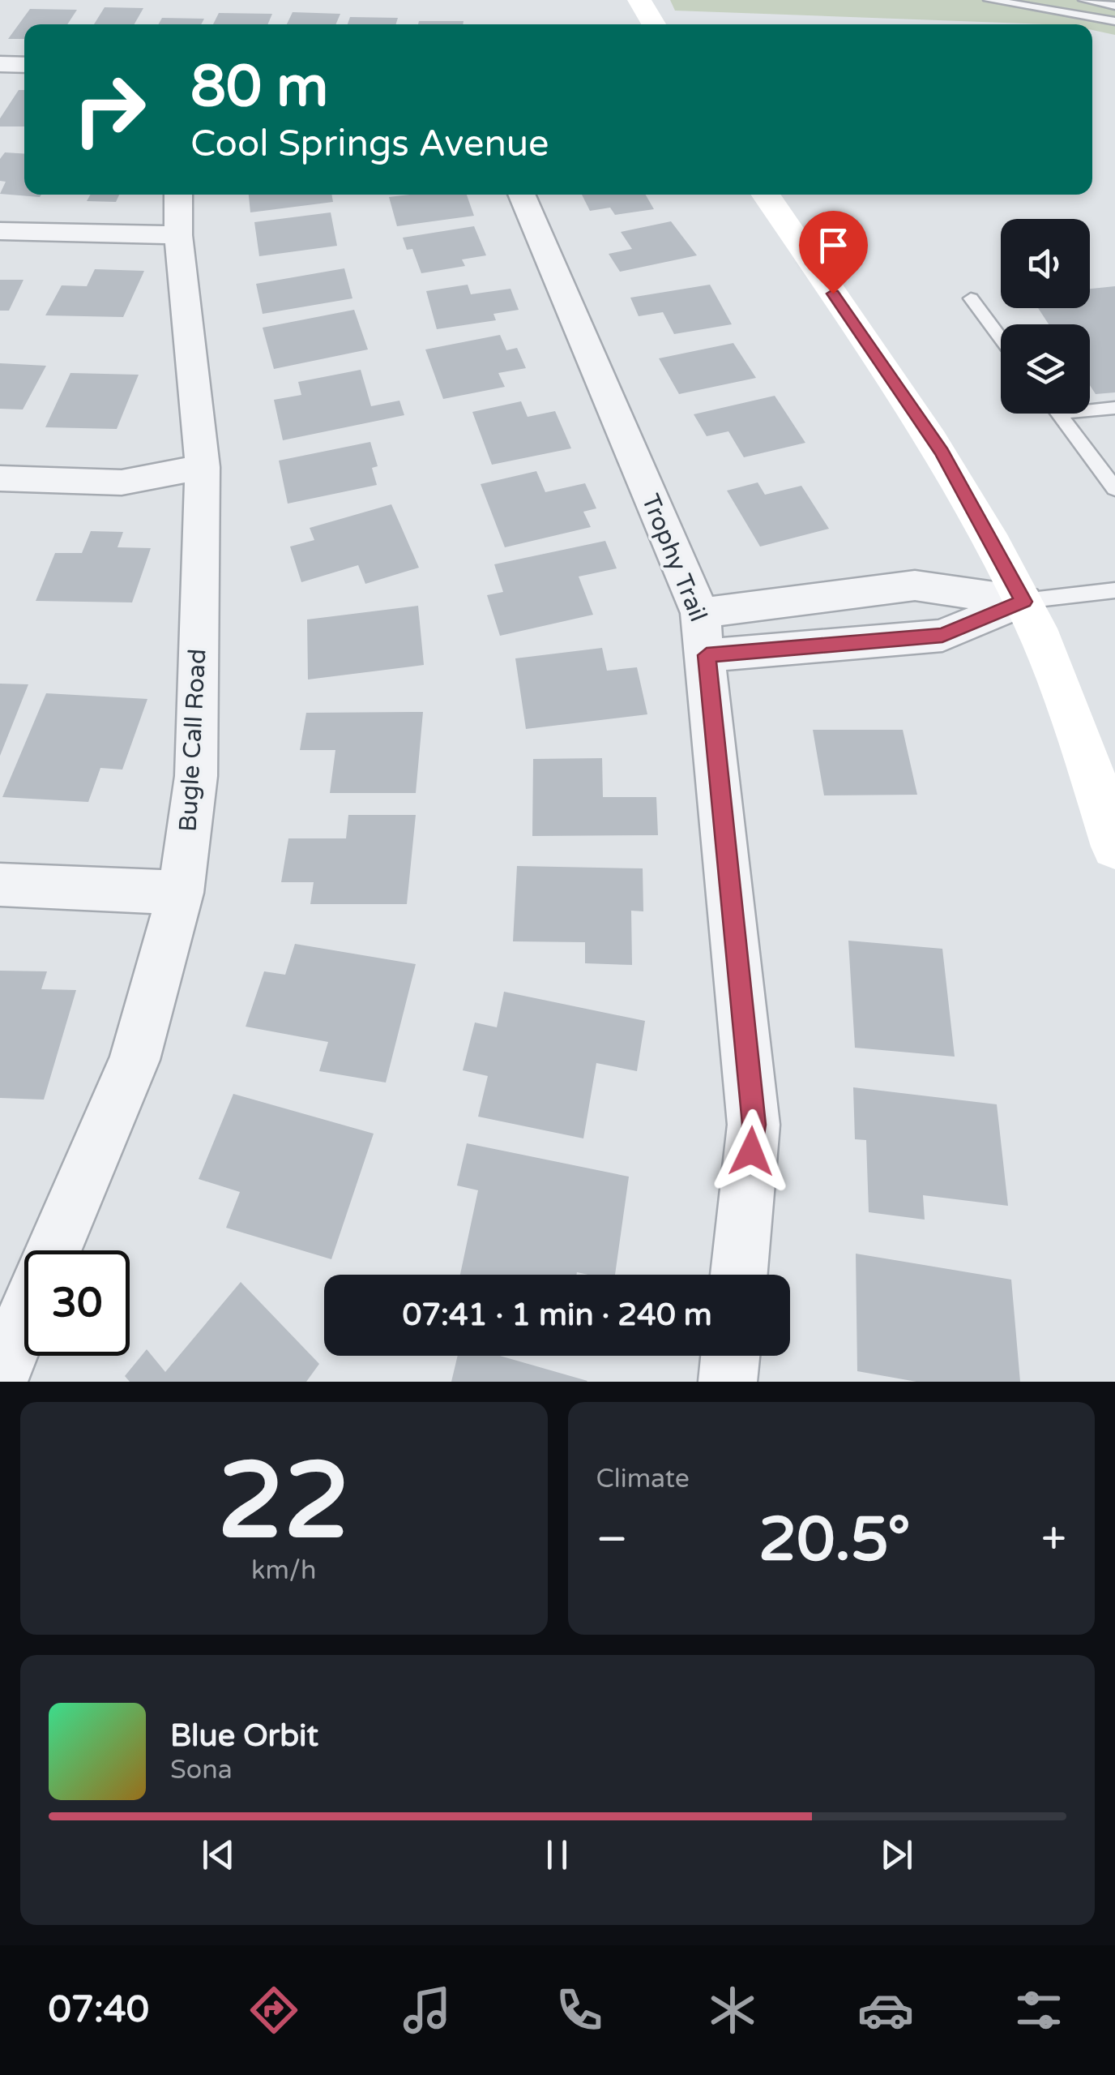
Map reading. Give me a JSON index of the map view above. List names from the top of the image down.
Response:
{
  "streets": {
    "street": ["Trophy Trail", "Bugle Call Road"]
  },
  "page": {
    "turn": ["80 m", "Cool Springs Avenue"],
    "limit": "30",
    "trip": "07:41 · 1 min · 240 m",
    "tile": [
      ["22", "km/h"],
      "Climate"
    ],
    "heat": ["−", "20.5°", "+"],
    "song": ["Blue Orbit", "Sona"],
    "tabs": "07:40"
  }
}
